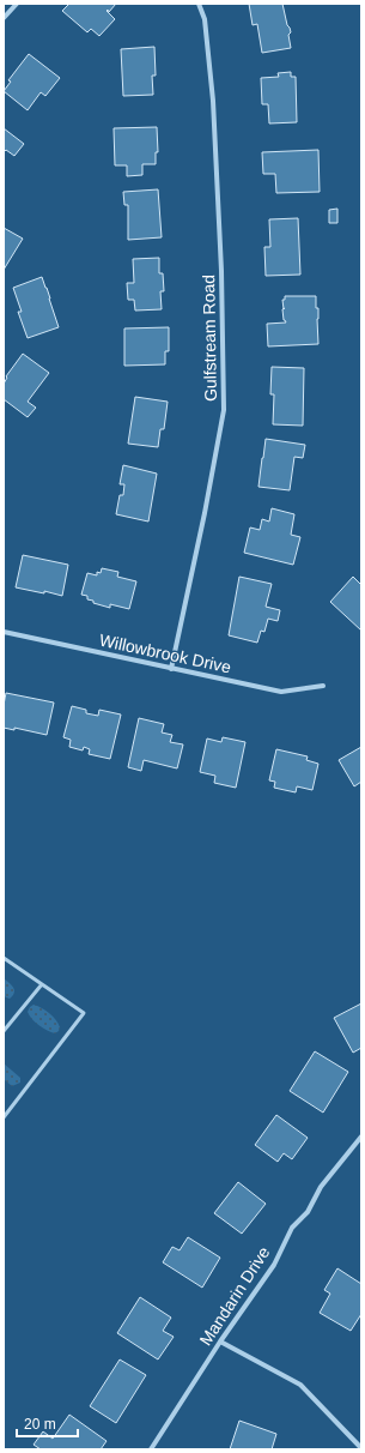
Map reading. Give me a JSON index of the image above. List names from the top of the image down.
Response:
{
  "streets": {
    "street": ["Gulfstream Road", "Willowbrook Drive", "Mandarin Drive"]
  },
  "crossings": [
    ["Gulfstream Road", "Willowbrook Drive"]
  ],
  "scale_bar": "20 m"
}
